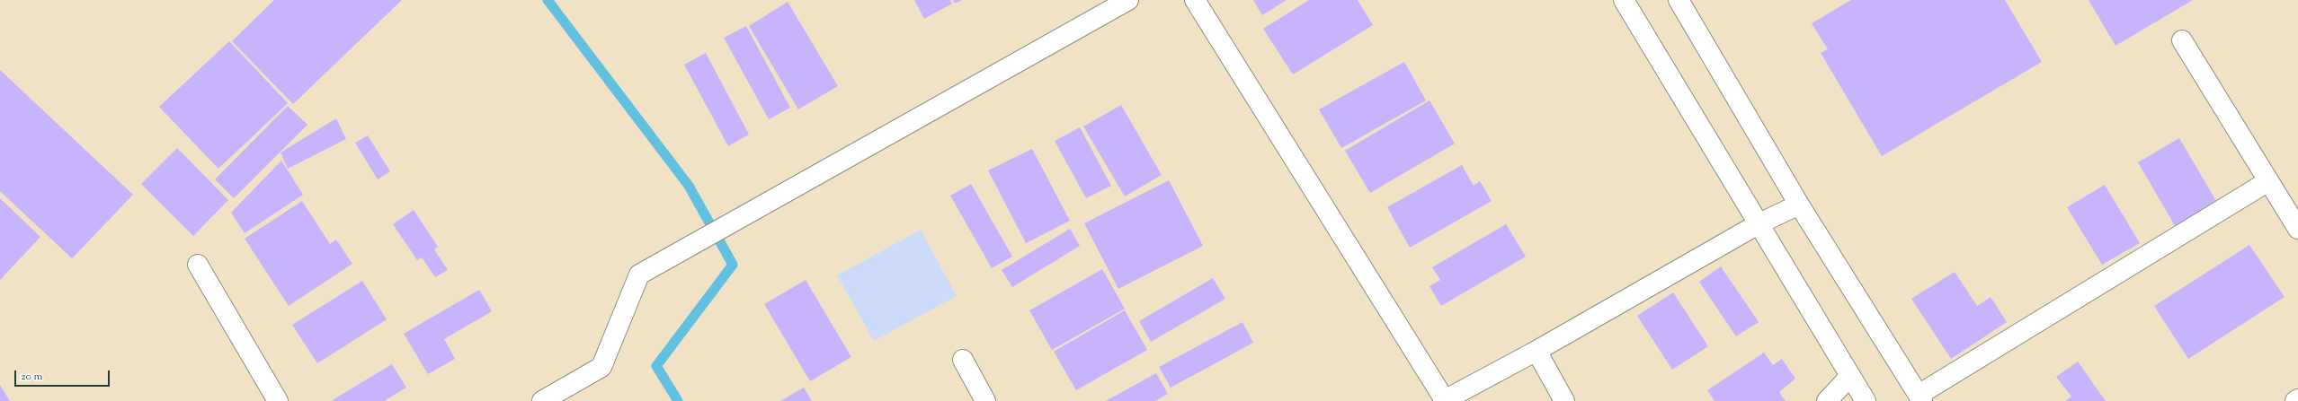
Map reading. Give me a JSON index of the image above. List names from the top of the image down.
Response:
{
  "scale_bar": "20 m"
}
